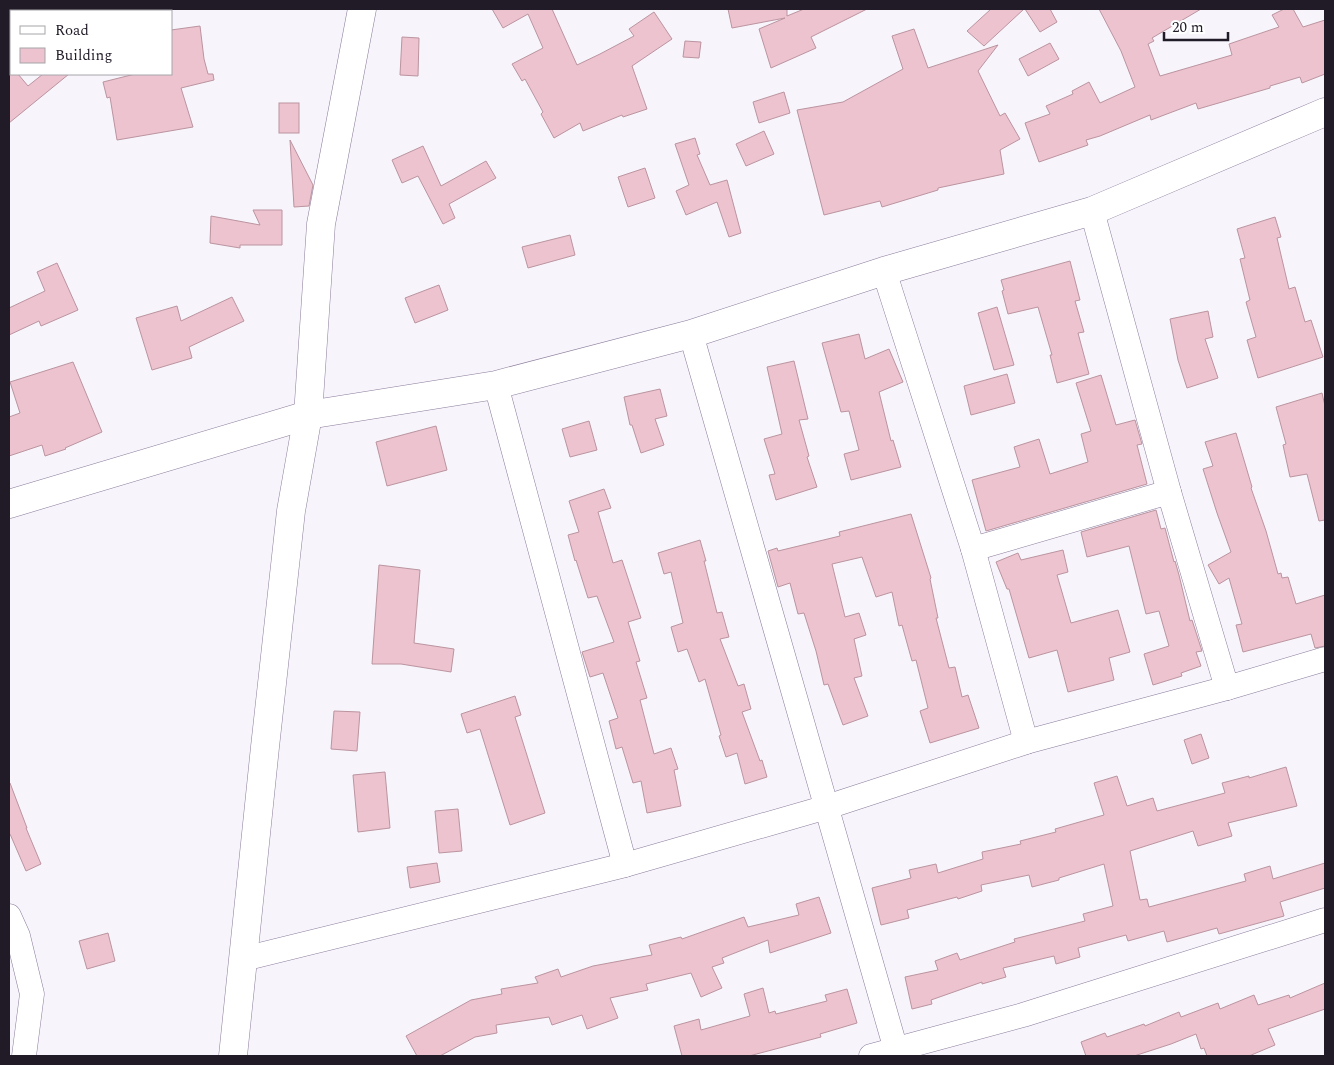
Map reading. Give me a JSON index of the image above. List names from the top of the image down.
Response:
{
  "legend": ["Road", "Building"],
  "scale_bar": "20 m"
}
